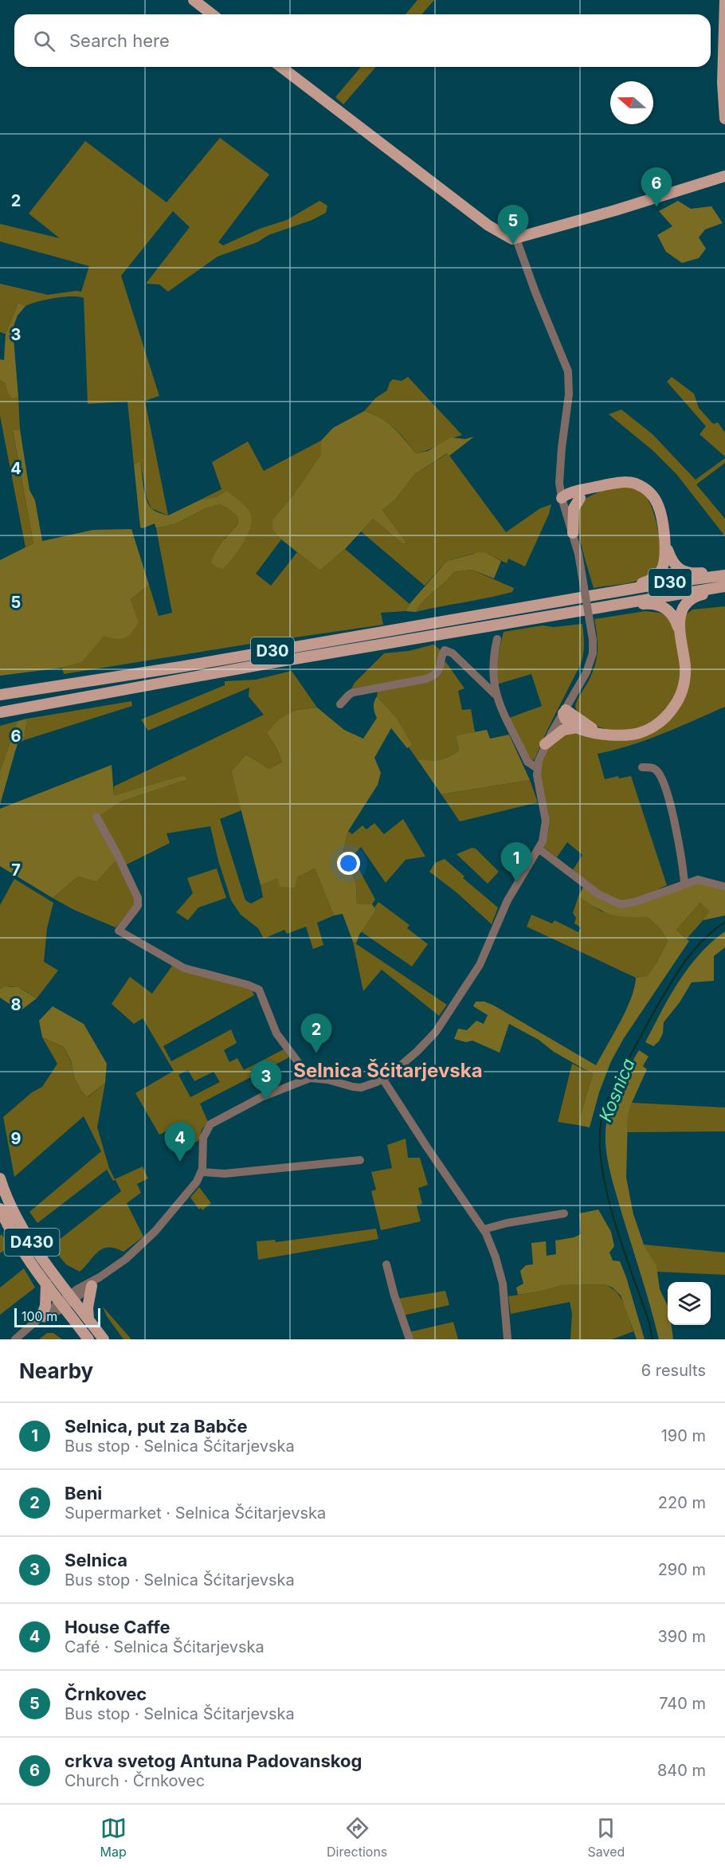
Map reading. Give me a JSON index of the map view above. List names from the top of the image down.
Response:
{
  "streets": {
    "main road": ["D30", "D430"]
  },
  "districts": ["Selnica Šćitarjevska"],
  "water": ["Kosnica"],
  "scale_bar": "100 m",
  "north": "left",
  "page": {
    "search": "Search here",
    "pins": [
      "6",
      "5",
      "1",
      "2",
      "3",
      "4"
    ],
    "scale": "100 m",
    "heading": ["Nearby", "6 results"],
    "list": [
      {
        "mark": "1",
        "name": "Selnica, put za Babče",
        "note": "Bus stop · Selnica Šćitarjevska",
        "value": "190 m"
      },
      {
        "mark": "2",
        "name": "Beni",
        "note": "Supermarket · Selnica Šćitarjevska",
        "value": "220 m"
      },
      {
        "mark": "3",
        "name": "Selnica",
        "note": "Bus stop · Selnica Šćitarjevska",
        "value": "290 m"
      },
      {
        "mark": "4",
        "name": "House Caffe",
        "note": "Café · Selnica Šćitarjevska",
        "value": "390 m"
      },
      {
        "mark": "5",
        "name": "Črnkovec",
        "note": "Bus stop · Selnica Šćitarjevska",
        "value": "740 m"
      },
      {
        "mark": "6",
        "name": "crkva svetog Antuna Padovanskog",
        "note": "Church · Črnkovec",
        "value": "840 m"
      }
    ],
    "nav": ["Map", "Directions", "Saved"]
  },
  "grid": {
    "rows": [
      "2",
      "3",
      "4",
      "5",
      "6",
      "7",
      "8",
      "9"
    ]
  }
}
